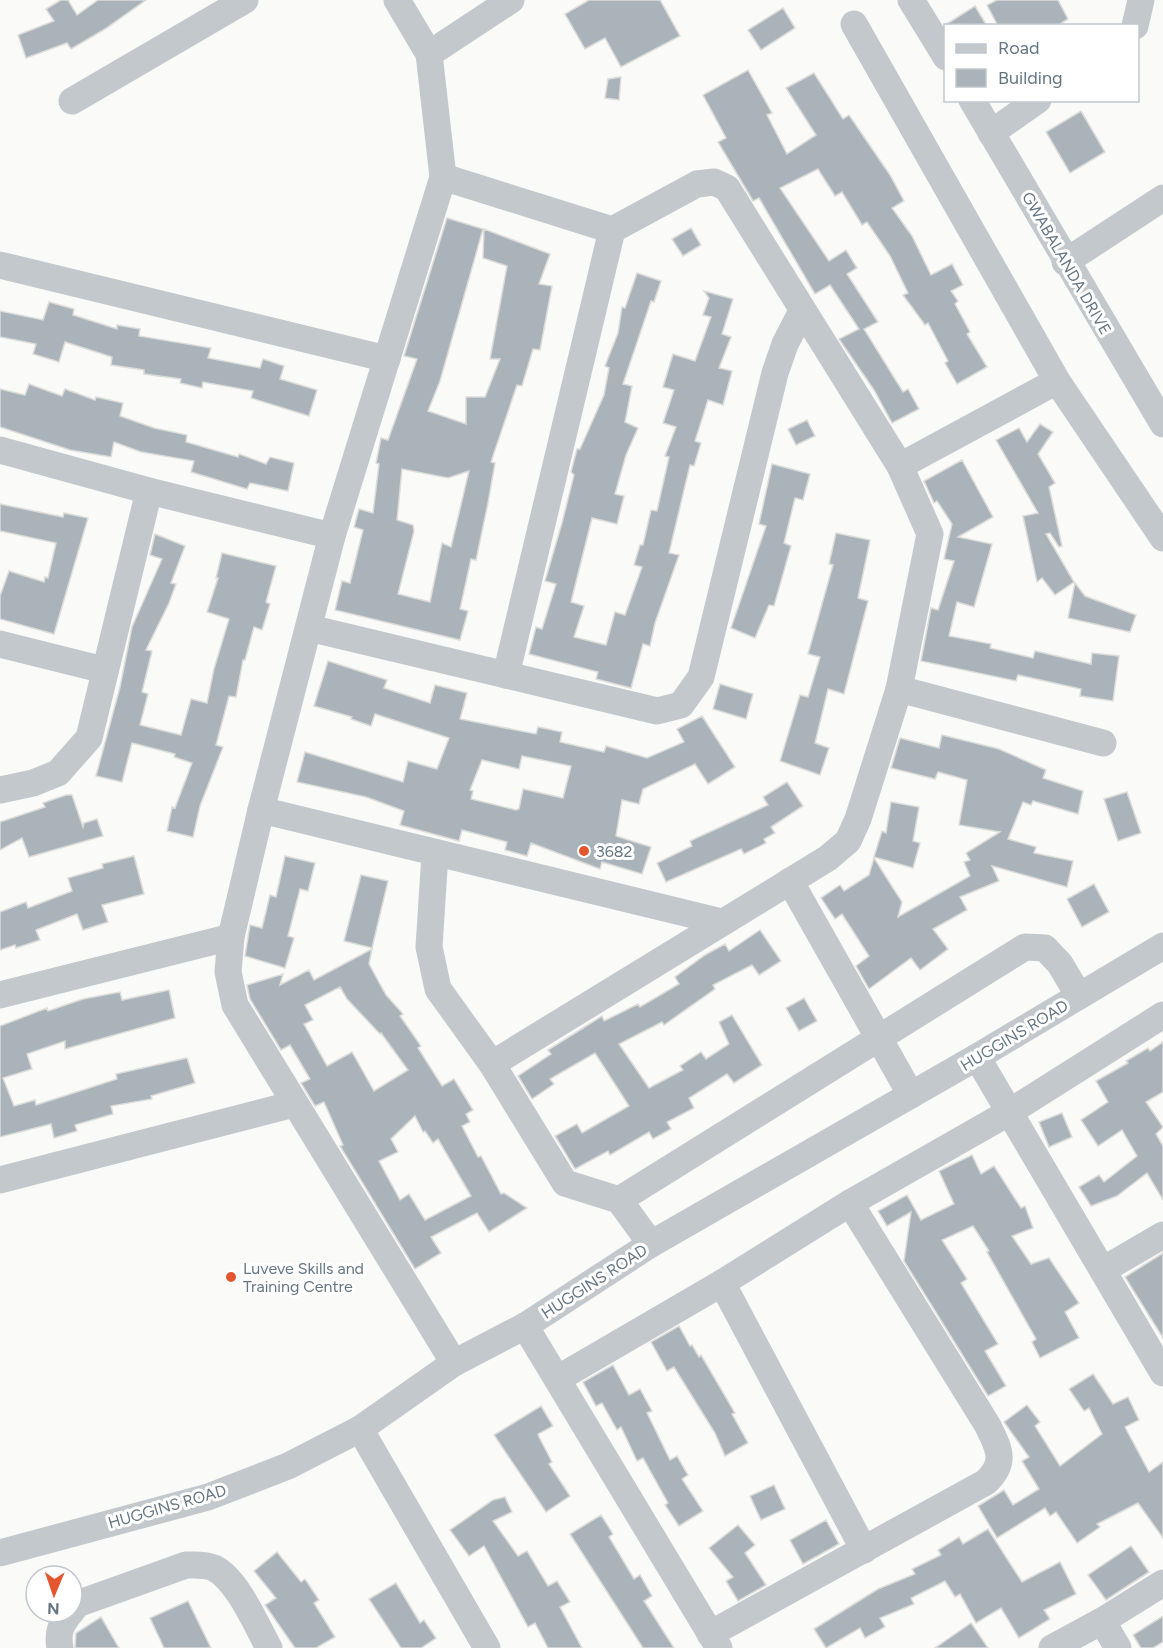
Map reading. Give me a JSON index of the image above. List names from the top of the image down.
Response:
{
  "streets": {
    "street": ["GWABALANDA DRIVE", "HUGGINS ROAD"]
  },
  "places": ["3682", "Luveve Skills and Training Centre"],
  "legend": ["Road", "Building"],
  "north": "bottom"
}
